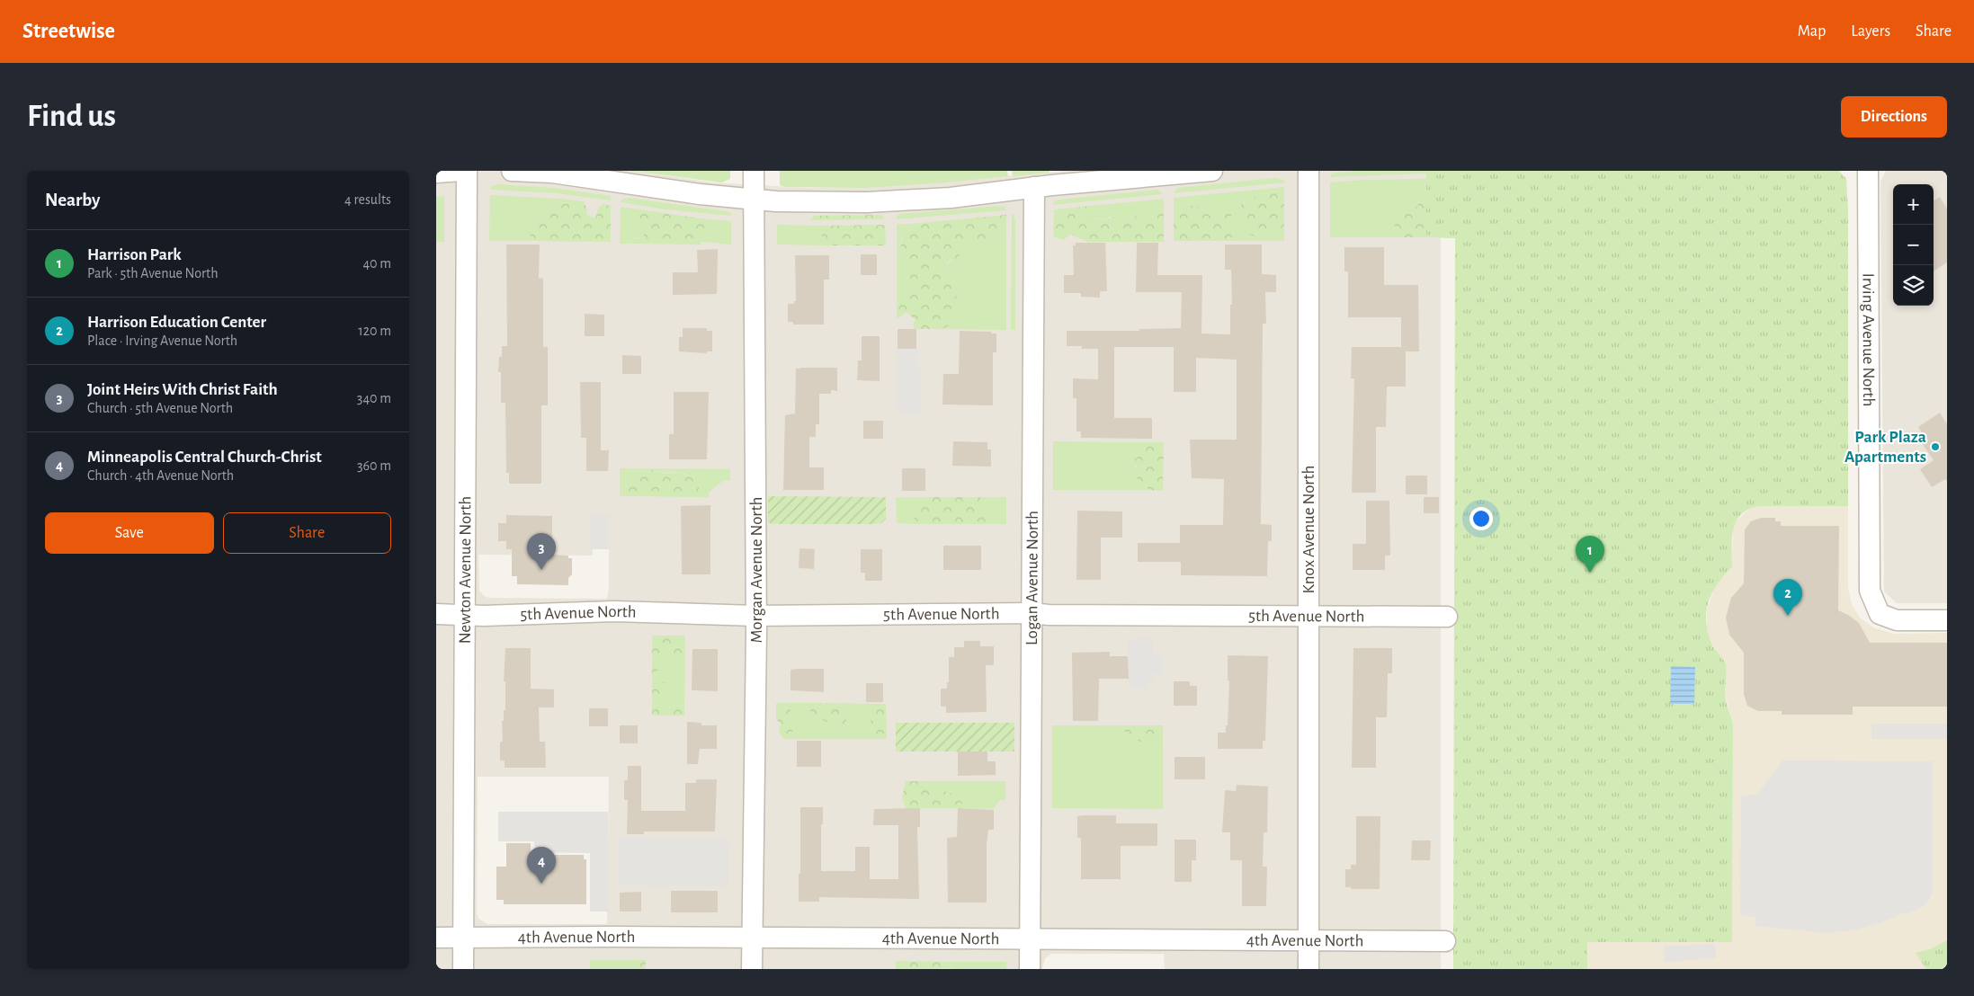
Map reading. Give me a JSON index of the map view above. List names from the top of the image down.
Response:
{
  "streets": {
    "street": [
      "Irving Avenue North",
      "Knox Avenue North",
      "Newton Avenue North",
      "Morgan Avenue North",
      "Logan Avenue North",
      "5th Avenue North",
      "4th Avenue North"
    ]
  },
  "crossings": [
    ["Knox Avenue North", "5th Avenue North"],
    ["Knox Avenue North", "4th Avenue North"],
    ["Newton Avenue North", "5th Avenue North"],
    ["Newton Avenue North", "4th Avenue North"],
    ["Morgan Avenue North", "5th Avenue North"],
    ["Morgan Avenue North", "4th Avenue North"],
    ["Logan Avenue North", "5th Avenue North"],
    ["Logan Avenue North", "4th Avenue North"]
  ],
  "places": ["Park Plaza Apartments"],
  "page": {
    "header": "Streetwise",
    "nav": ["Map", "Layers", "Share"],
    "buttons": [
      "Directions",
      ["Save", "Share"]
    ],
    "title": "Find us",
    "heading": ["Nearby", "4 results"],
    "map_buttons": ["+", "−"],
    "list": [
      {
        "mark": "1",
        "name": "Harrison Park",
        "note": "Park · 5th Avenue North",
        "value": "40 m"
      },
      {
        "mark": "2",
        "name": "Harrison Education Center",
        "note": "Place · Irving Avenue North",
        "value": "120 m"
      },
      {
        "mark": "3",
        "name": "Joint Heirs With Christ Faith",
        "note": "Church · 5th Avenue North",
        "value": "340 m"
      },
      {
        "mark": "4",
        "name": "Minneapolis Central Church-Christ",
        "note": "Church · 4th Avenue North",
        "value": "360 m"
      }
    ],
    "pins": [
      "3",
      "1",
      "2",
      "4"
    ]
  }
}
